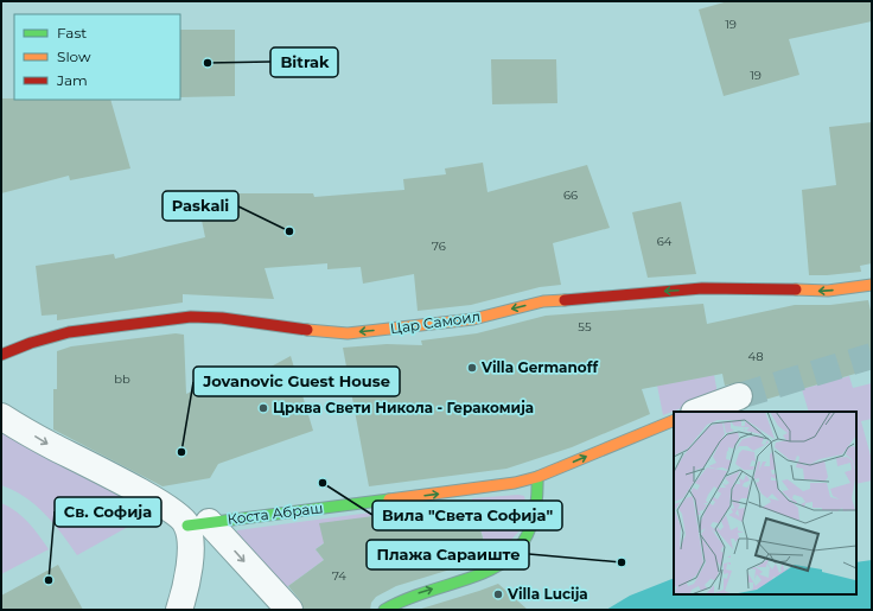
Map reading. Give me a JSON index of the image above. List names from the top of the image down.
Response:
{
  "streets": {
    "street": ["Цар Самоил", "Коста Абраш"]
  },
  "one_way": ["Цар Самоил", "Коста Абраш"],
  "places": [
    "Bitrak",
    "Paskali",
    "Villa Germanoff",
    "Црква Свети Никола - Геракомија",
    "Jovanovic Guest House",
    "Вила \"Света Софија\"",
    "Плажа Сараиште",
    "Св. Софија",
    "Villa Lucija"
  ],
  "house_numbers": [
    "19",
    "19",
    "66",
    "64",
    "76",
    "55",
    "48",
    "bb",
    "74"
  ],
  "legend": ["Fast", "Slow", "Jam"]
}
